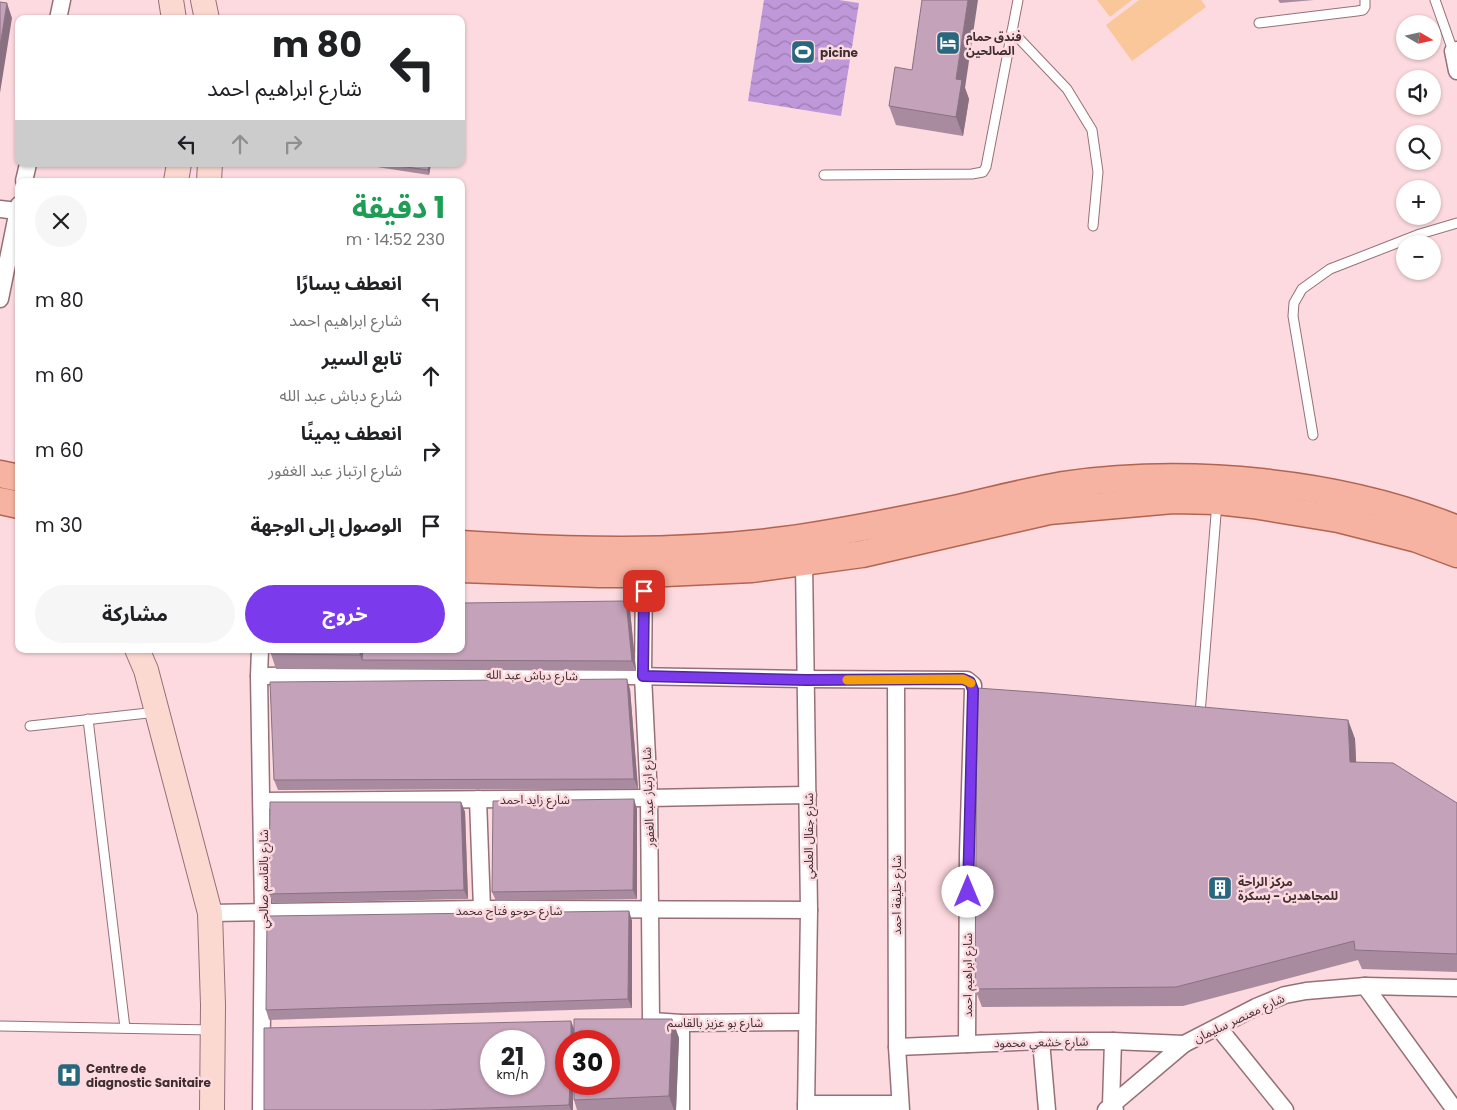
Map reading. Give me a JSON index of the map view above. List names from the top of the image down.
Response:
{
  "streets": {
    "street": [
      "شارع دباش عبد الله",
      "شارع ارتباز عبد الغفور",
      "شارع زايد احمد",
      "شارع جفال العلمي",
      "شارع بالقاسم صالحي",
      "شارع خليفة احمد",
      "شارع حوحو فتاح محمد",
      "شارع ابراهيم احمد",
      "شارع معنصر سليمان",
      "شارع بو عزيز بالقاسم",
      "شارع خشعي محمود"
    ]
  },
  "crossings": [
    ["شارع دباش عبد الله", "شارع ارتباز عبد الغفور"],
    ["شارع دباش عبد الله", "شارع جفال العلمي"],
    ["شارع دباش عبد الله", "شارع بالقاسم صالحي"],
    ["شارع دباش عبد الله", "شارع ابراهيم احمد"],
    ["شارع ارتباز عبد الغفور", "شارع زايد احمد"],
    ["شارع ارتباز عبد الغفور", "شارع حوحو فتاح محمد"],
    ["شارع ارتباز عبد الغفور", "شارع بو عزيز بالقاسم"],
    ["شارع زايد احمد", "شارع جفال العلمي"],
    ["شارع زايد احمد", "شارع بالقاسم صالحي"],
    ["شارع جفال العلمي", "شارع حوحو فتاح محمد"],
    ["شارع جفال العلمي", "شارع ابراهيم احمد"],
    ["شارع جفال العلمي", "شارع بو عزيز بالقاسم"],
    ["شارع بالقاسم صالحي", "شارع حوحو فتاح محمد"],
    ["شارع خليفة احمد", "شارع ابراهيم احمد"],
    ["شارع خليفة احمد", "شارع خشعي محمود"],
    ["شارع ابراهيم احمد", "شارع خشعي محمود"],
    ["شارع معنصر سليمان", "شارع خشعي محمود"]
  ],
  "places": {
    "hotel": ["فندق حمام الصالحين"],
    "sports": ["picine"],
    "building": ["مركز الراحة للمجاهدين - بسكرة"],
    "hospital": ["Centre de diagnostic Sanitaire"]
  },
  "north": "right",
  "page": {
    "map_buttons": ["+", "−"],
    "turn": ["80 m", "شارع ابراهيم احمد"],
    "heading": ["1 دقيقة", "230 m · 14:52"],
    "list": [
      {
        "name": "انعطف يسارًا",
        "note": "شارع ابراهيم احمد",
        "value": "80 m"
      },
      {
        "name": "تابع السير",
        "note": "شارع دباش عبد الله",
        "value": "60 m"
      },
      {
        "name": "انعطف يمينًا",
        "note": "شارع ارتباز عبد الغفور",
        "value": "60 m"
      },
      {
        "name": "الوصول إلى الوجهة",
        "value": "30 m"
      }
    ],
    "buttons": ["خروج", "مشاركة"],
    "speed": "21 km/h",
    "limit": "30"
  }
}
